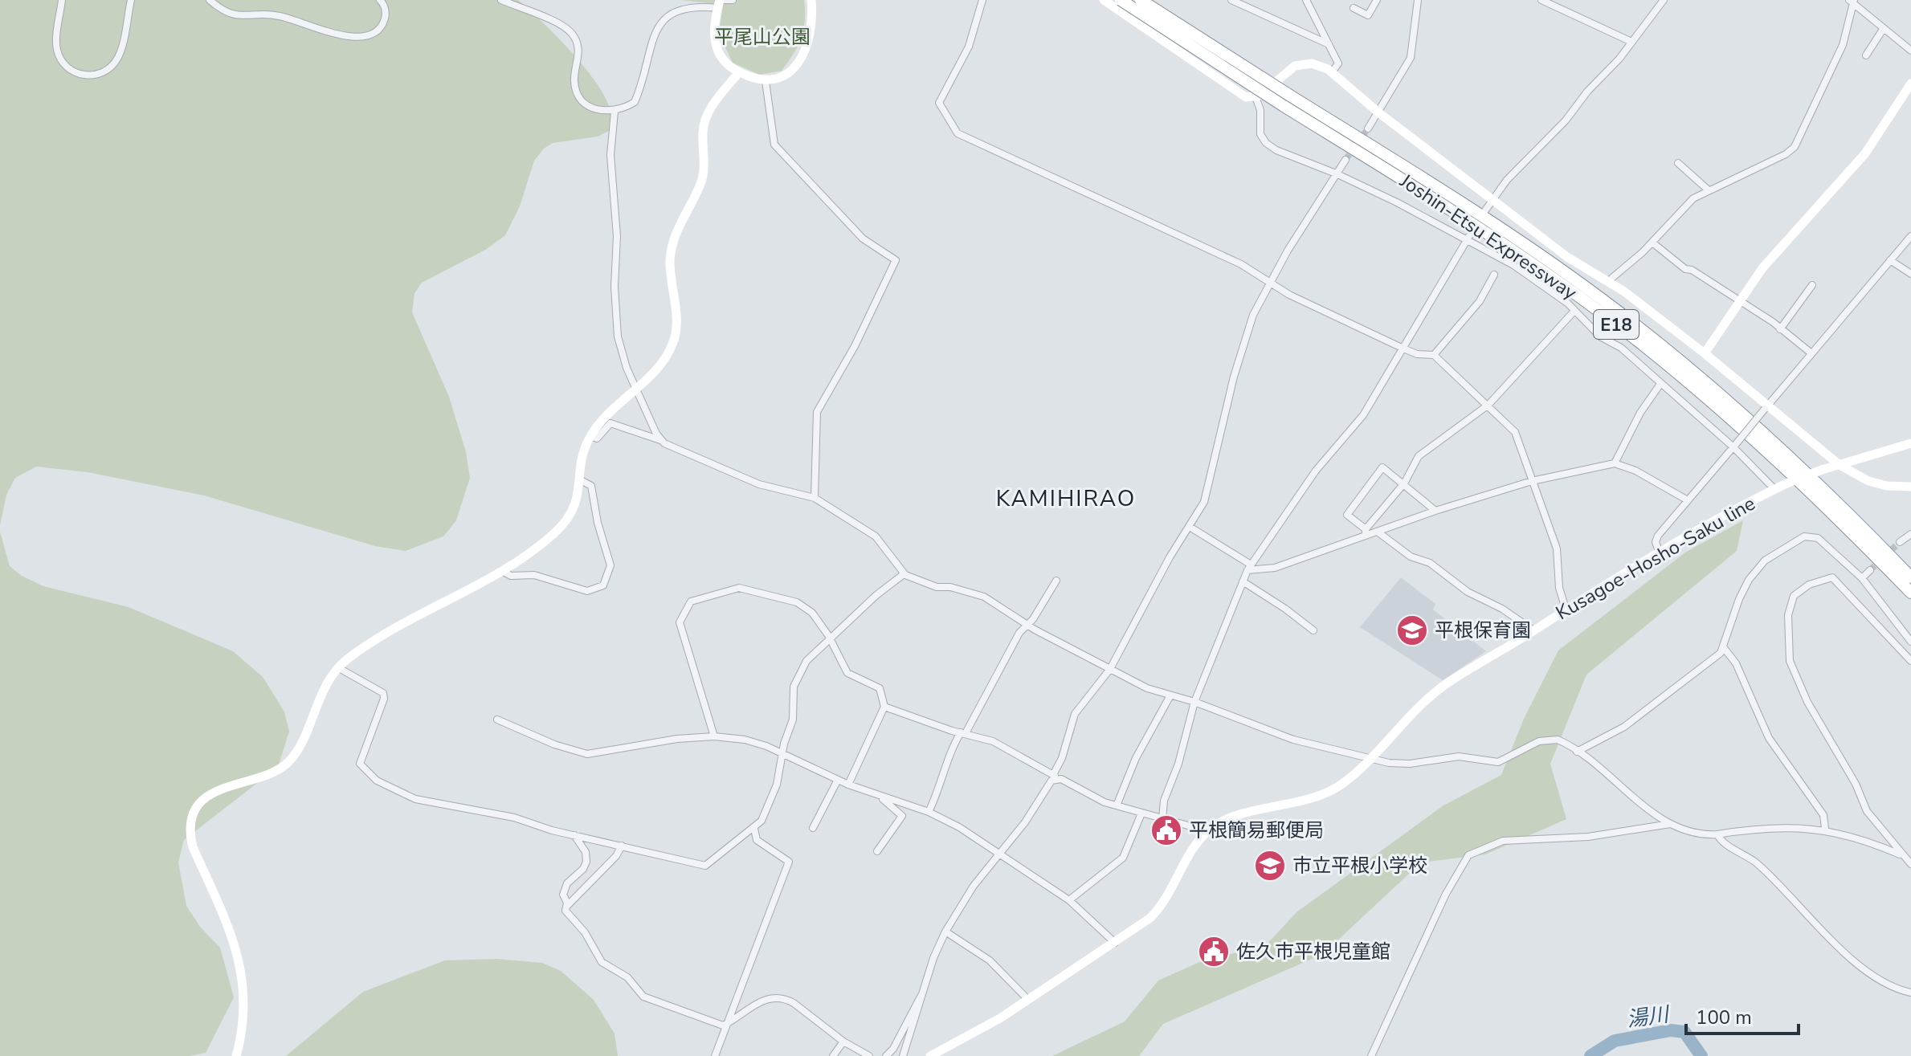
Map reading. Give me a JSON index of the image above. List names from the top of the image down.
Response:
{
  "streets": {
    "highway": ["Joshin-Etsu Expressway", "E18"],
    "street": ["Kusagoe-Hosho-Saku line"]
  },
  "districts": ["KAMIHIRAO"],
  "water": ["湯川"],
  "parks": ["平尾山公園"],
  "places": {
    "school or university": ["平根保育園", "市立平根小学校"],
    "public building": ["平根簡易郵便局", "佐久市平根児童館"]
  },
  "scale_bar": "100 m"
}
